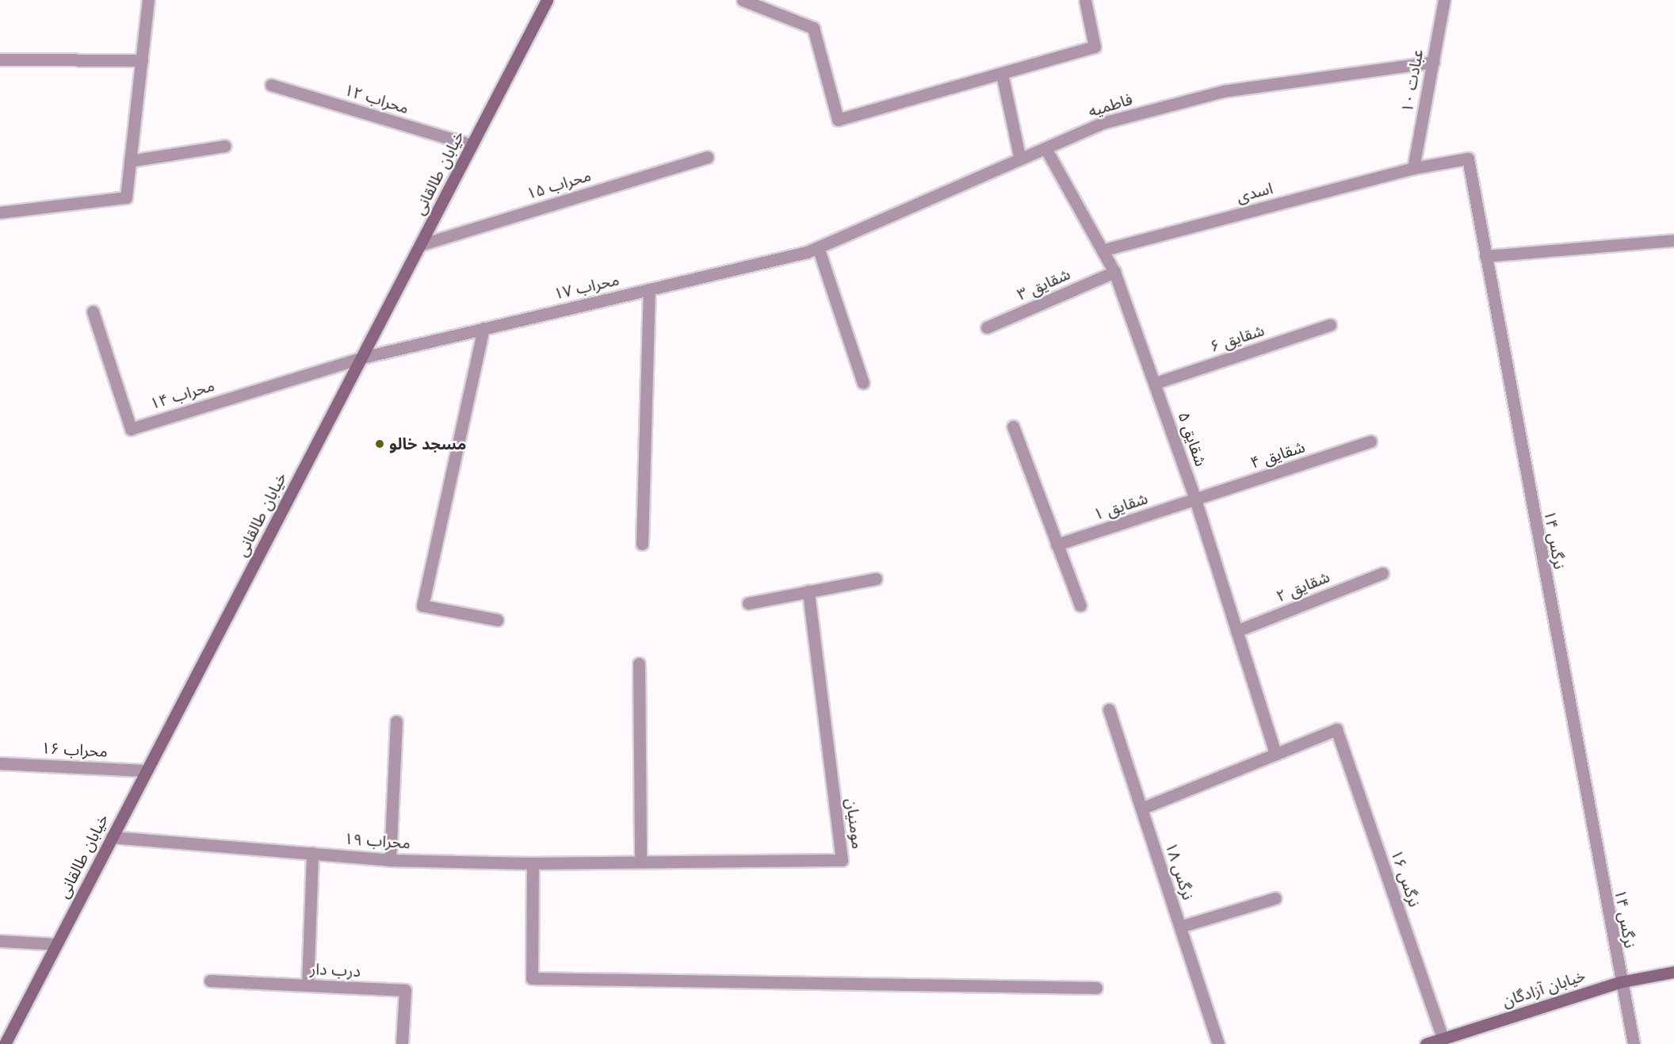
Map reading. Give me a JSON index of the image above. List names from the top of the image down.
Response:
{
  "streets": {
    "main road": ["خیابان طالقانی", "خیابان آزادگان"],
    "street": [
      "عبادت ۱۰",
      "محراب ۱۲",
      "فاطمیه",
      "محراب ۱۵",
      "اسدی",
      "شقایق ۳",
      "محراب ۱۷",
      "شقایق ۶",
      "محراب ۱۴",
      "شقایق ۵",
      "شقایق ۴",
      "شقایق ۱",
      "نرگس ۱۴",
      "شقایق ۲",
      "محراب ۱۶",
      "مومنیان",
      "محراب ۱۹",
      "نرگس ۱۸",
      "نرگس ۱۶",
      "درب دار"
    ]
  },
  "crossings": [
    ["عبادت ۱۰", "فاطمیه"],
    ["عبادت ۱۰", "اسدی"],
    ["عبادت ۱۰", "نرگس ۱۴"],
    ["محراب ۱۲", "خیابان طالقانی"],
    ["فاطمیه", "محراب ۱۷"],
    ["فاطمیه", "شقایق ۵"],
    ["خیابان طالقانی", "محراب ۱۵"],
    ["خیابان طالقانی", "محراب ۱۷"],
    ["خیابان طالقانی", "محراب ۱۴"],
    ["خیابان طالقانی", "محراب ۱۶"],
    ["خیابان طالقانی", "محراب ۱۹"],
    ["اسدی", "شقایق ۵"],
    ["اسدی", "نرگس ۱۴"],
    ["شقایق ۳", "شقایق ۵"],
    ["محراب ۱۷", "محراب ۱۴"],
    ["شقایق ۶", "شقایق ۵"],
    ["شقایق ۵", "شقایق ۴"],
    ["شقایق ۵", "شقایق ۱"],
    ["شقایق ۵", "شقایق ۲"],
    ["شقایق ۵", "نرگس ۱۶"],
    ["شقایق ۴", "شقایق ۱"],
    ["نرگس ۱۴", "خیابان آزادگان"],
    ["مومنیان", "محراب ۱۹"],
    ["نرگس ۱۶", "خیابان آزادگان"]
  ],
  "places": ["مسجد خالو"]
}
